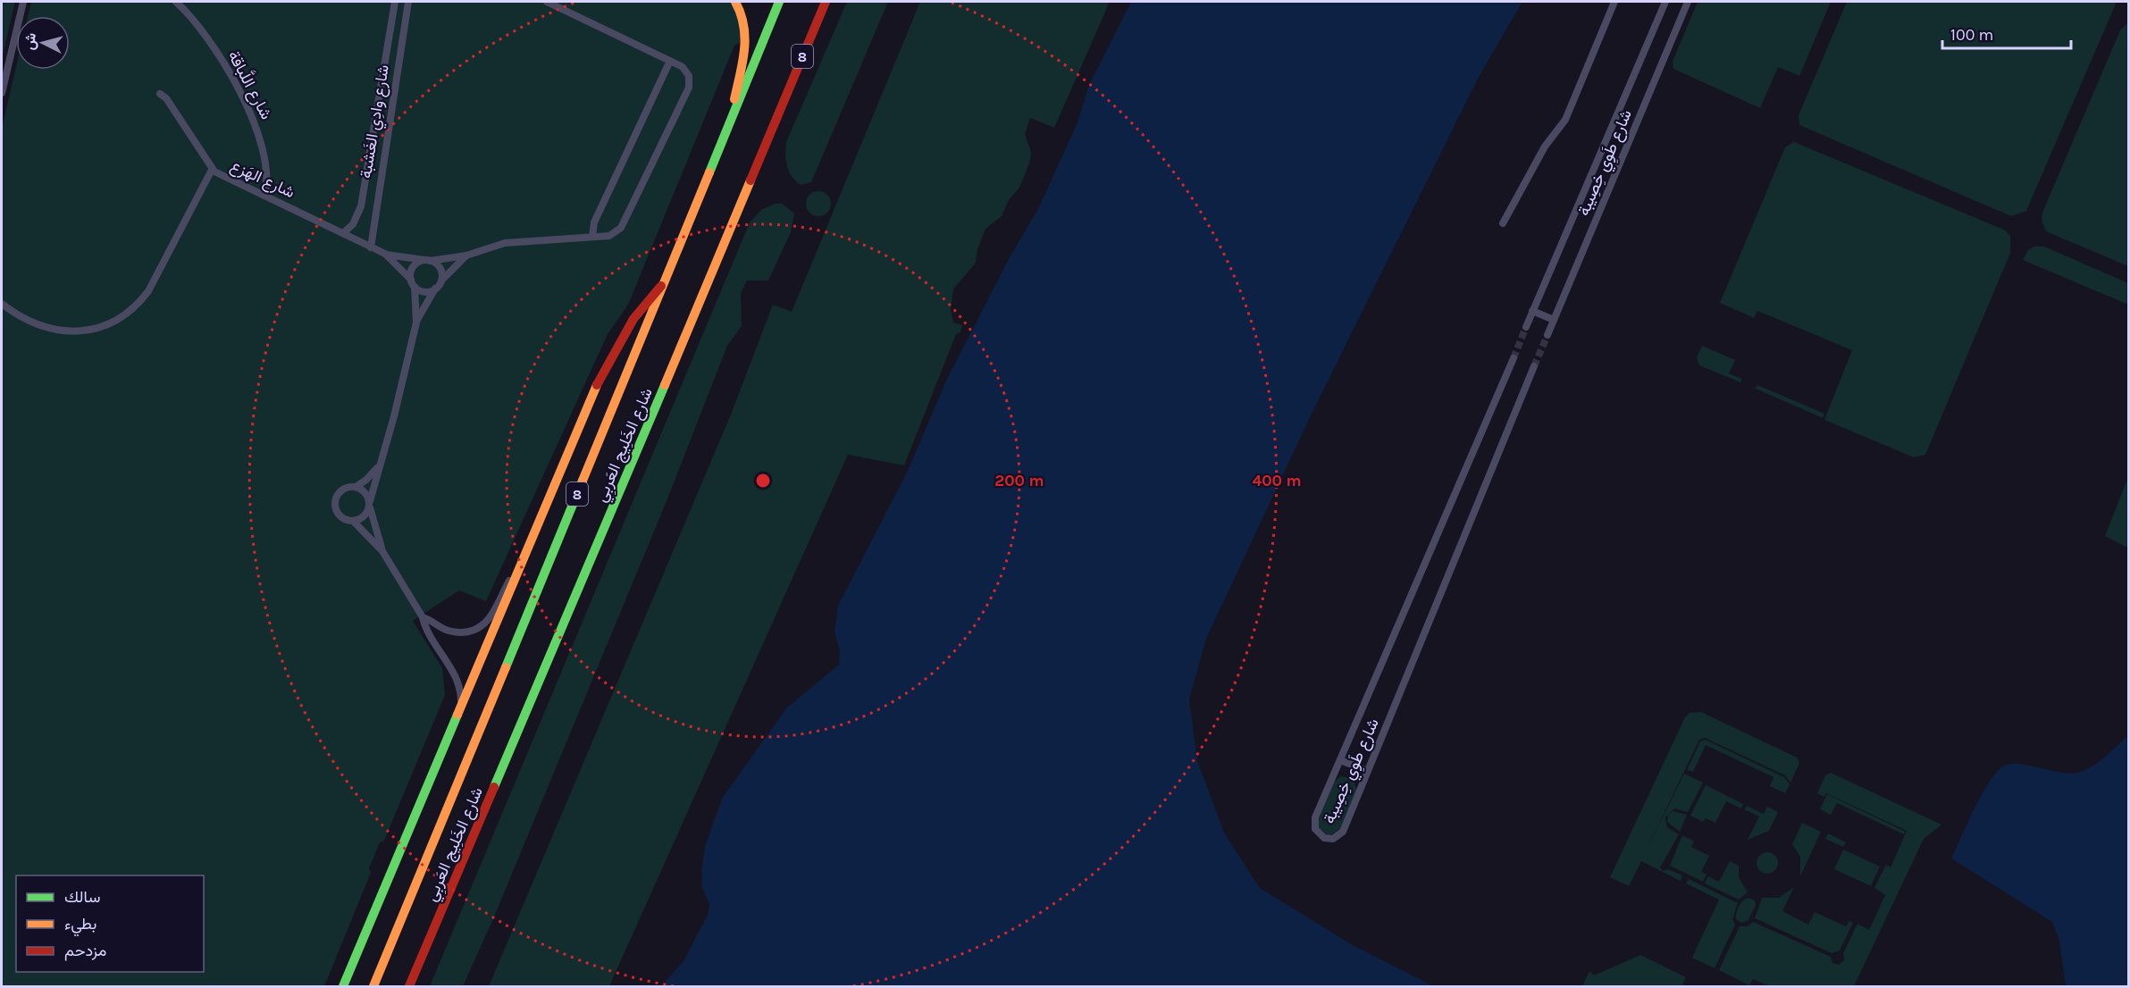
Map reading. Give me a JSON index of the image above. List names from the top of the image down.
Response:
{
  "streets": {
    "main road": ["8", "شارع الخَلِيج العَربِي"],
    "street": [
      "شارع اللَّباقة",
      "شارع وادِي الغَشبة",
      "شارع طَوِي خِصِيبة",
      "شارع الهَزع"
    ]
  },
  "crossings": [
    ["شارع اللَّباقة", "شارع الهَزع"],
    ["شارع وادِي الغَشبة", "شارع الهَزع"]
  ],
  "legend": ["سالك", "بطيء", "مزدحم"],
  "scale_bar": "100 m",
  "north": "left",
  "rings": ["200 m", "400 m"]
}
